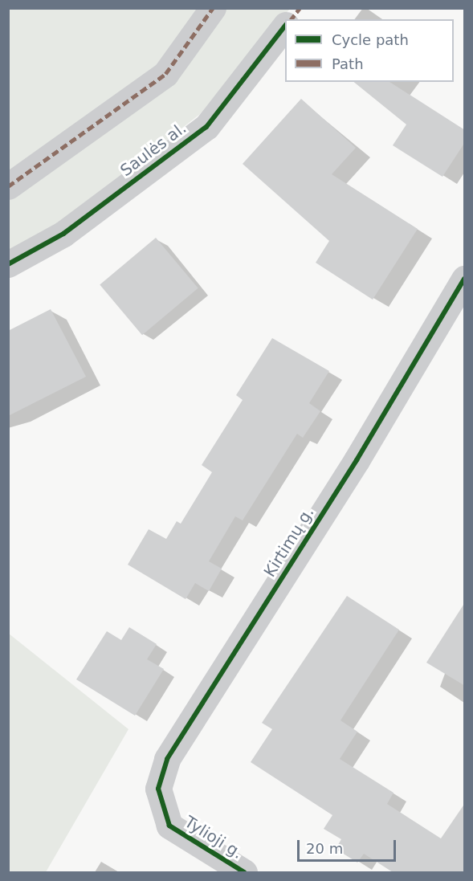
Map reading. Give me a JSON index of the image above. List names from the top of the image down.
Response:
{
  "streets": {
    "street": ["Saulės al.", "Kirtimų g.", "Tylioji g."]
  },
  "crossings": [
    ["Kirtimų g.", "Tylioji g."]
  ],
  "legend": ["Cycle path", "Path"],
  "scale_bar": "20 m"
}
